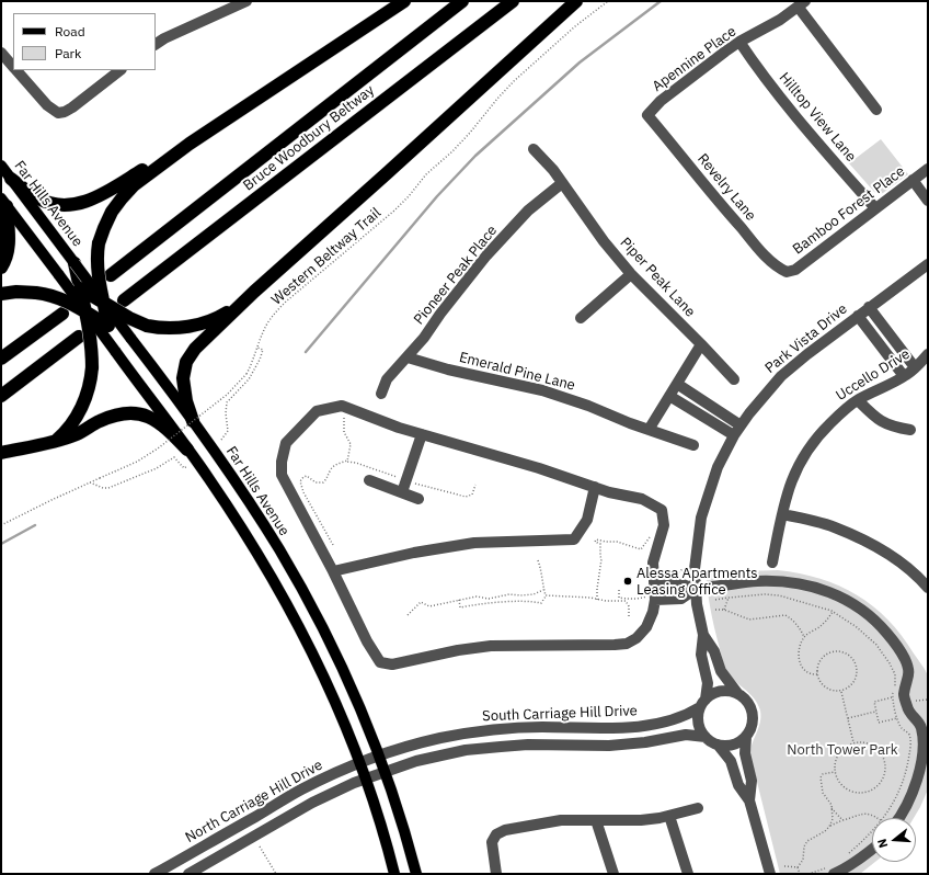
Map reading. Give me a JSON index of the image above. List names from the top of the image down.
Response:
{
  "streets": {
    "highway": ["Bruce Woodbury Beltway"],
    "main road": ["Far Hills Avenue"],
    "street": [
      "Apennine Place",
      "Hilltop View Lane",
      "Revelry Lane",
      "Bamboo Forest Place",
      "Pioneer Peak Place",
      "Piper Peak Lane",
      "Park Vista Drive",
      "Emerald Pine Lane",
      "Uccello Drive",
      "South Carriage Hill Drive",
      "North Carriage Hill Drive"
    ],
    "path": ["Western Beltway Trail"]
  },
  "crossings": [
    ["Apennine Place", "Hilltop View Lane"],
    ["Apennine Place", "Revelry Lane"],
    ["Hilltop View Lane", "Bamboo Forest Place"],
    ["Revelry Lane", "Bamboo Forest Place"],
    ["Far Hills Avenue", "South Carriage Hill Drive"],
    ["Far Hills Avenue", "North Carriage Hill Drive"],
    ["Pioneer Peak Place", "Piper Peak Lane"],
    ["Pioneer Peak Place", "Emerald Pine Lane"],
    ["Park Vista Drive", "South Carriage Hill Drive"],
    ["South Carriage Hill Drive", "North Carriage Hill Drive"]
  ],
  "parks": ["North Tower Park"],
  "places": ["Alessa Apartments Leasing Office"],
  "legend": ["Road", "Park"],
  "north": "left"
}
